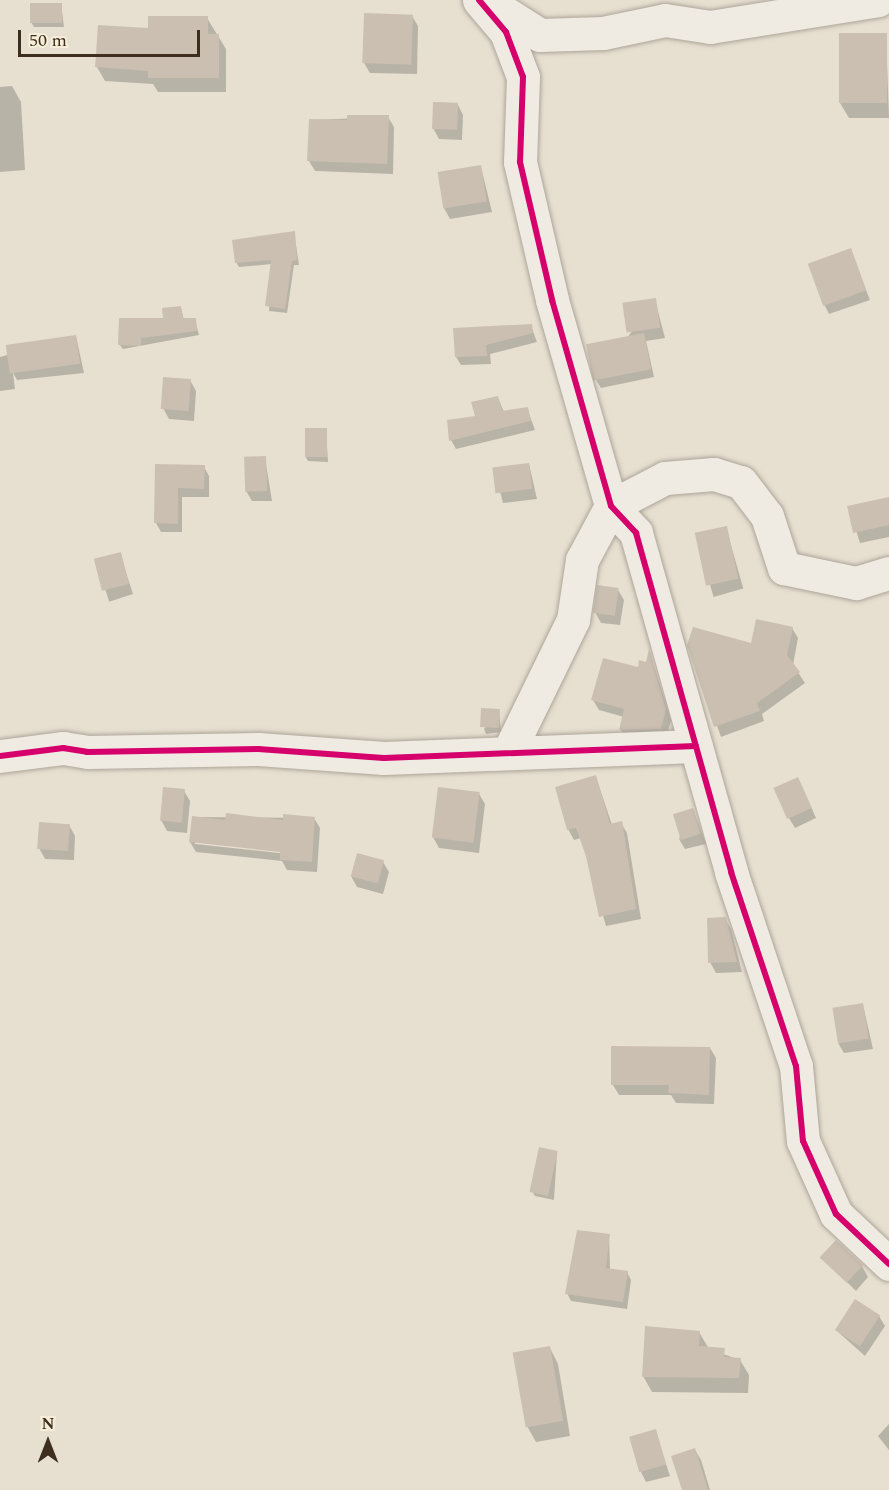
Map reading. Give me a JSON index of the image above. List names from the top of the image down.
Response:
{
  "scale_bar": "50 m",
  "north": "top"
}
